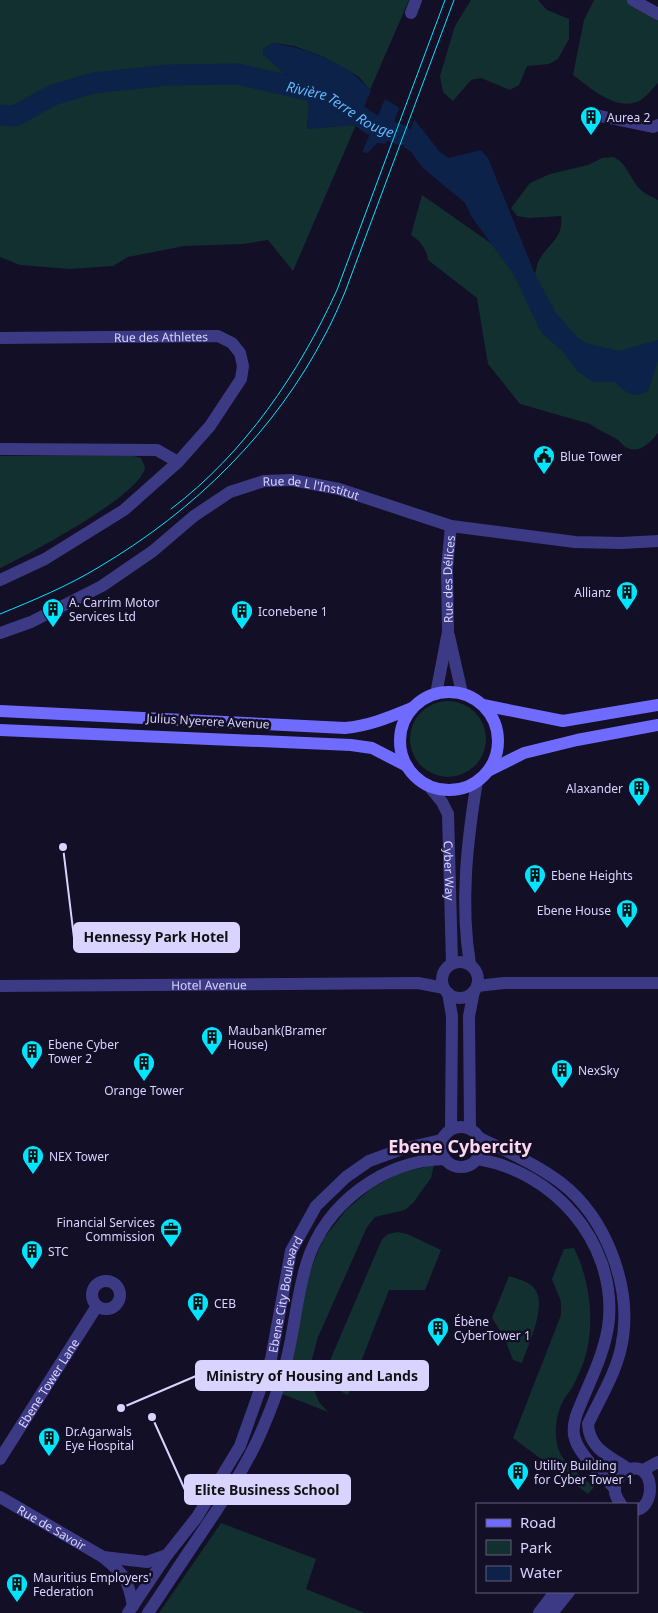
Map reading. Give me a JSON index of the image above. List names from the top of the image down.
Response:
{
  "streets": {
    "main road": ["Julius Nyerere Avenue"],
    "street": [
      "Rue des Athletes",
      "Rue de L l'Institut",
      "Rue des Délices",
      "Cyber Way",
      "Hotel Avenue",
      "Ebene City Boulevard",
      "Ebene Tower Lane",
      "Rue de Savoir"
    ]
  },
  "crossings": [
    ["Rue de L l'Institut", "Rue des Délices"],
    ["Rue des Délices", "Julius Nyerere Avenue"],
    ["Rue des Délices", "Cyber Way"],
    ["Julius Nyerere Avenue", "Cyber Way"],
    ["Cyber Way", "Hotel Avenue"],
    ["Cyber Way", "Ebene City Boulevard"],
    ["Ebene City Boulevard", "Rue de Savoir"]
  ],
  "districts": ["Ebene Cybercity"],
  "water": ["Rivière Terre Rouge"],
  "places": {
    "building": [
      "Aurea 2",
      "Allianz",
      "A. Carrim Motor Services Ltd",
      "Iconebene 1",
      "Alaxander",
      "Ebene Heights",
      "Ebene House",
      "Maubank(Bramer House)",
      "Ebene Cyber Tower 2",
      "Orange Tower",
      "NexSky",
      "NEX Tower",
      "STC",
      "CEB",
      "Ébène CyberTower 1",
      "Dr.Agarwals Eye Hospital",
      "Utility Building for Cyber Tower 1",
      "Mauritius Employers' Federation"
    ],
    "public building": ["Blue Tower"],
    "other": ["Hennessy Park Hotel", "Ministry of Housing and Lands", "Elite Business School"],
    "office": ["Financial Services Commission"]
  },
  "legend": ["Road", "Park", "Water"]
}
